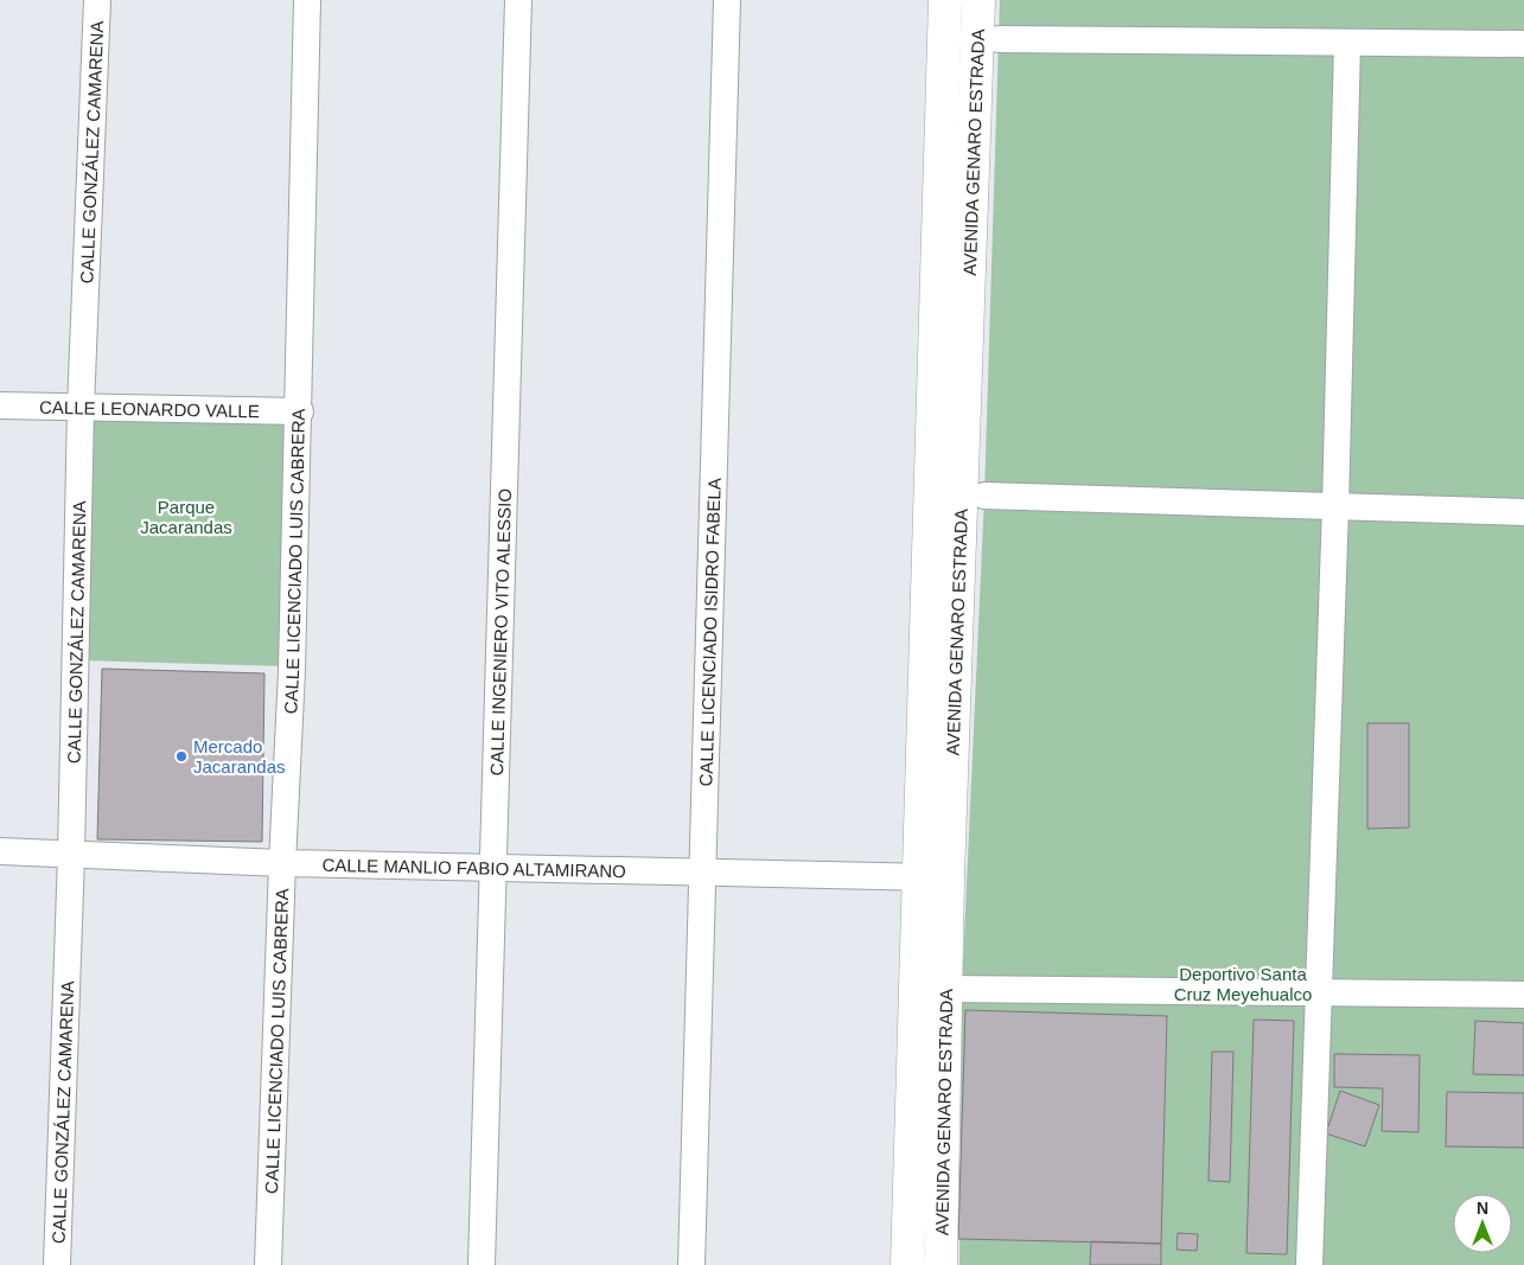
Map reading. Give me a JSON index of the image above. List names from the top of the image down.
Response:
{
  "streets": {
    "street": [
      "CALLE GONZÁLEZ CAMARENA",
      "AVENIDA GENARO ESTRADA",
      "CALLE LEONARDO VALLE",
      "CALLE LICENCIADO LUIS CABRERA",
      "CALLE INGENIERO VITO ALESSIO",
      "CALLE LICENCIADO ISIDRO FABELA",
      "CALLE MANLIO FABIO ALTAMIRANO"
    ]
  },
  "crossings": [
    ["CALLE GONZÁLEZ CAMARENA", "CALLE LEONARDO VALLE"],
    ["CALLE GONZÁLEZ CAMARENA", "CALLE MANLIO FABIO ALTAMIRANO"],
    ["AVENIDA GENARO ESTRADA", "CALLE MANLIO FABIO ALTAMIRANO"],
    ["CALLE LEONARDO VALLE", "CALLE LICENCIADO LUIS CABRERA"],
    ["CALLE LICENCIADO LUIS CABRERA", "CALLE MANLIO FABIO ALTAMIRANO"],
    ["CALLE INGENIERO VITO ALESSIO", "CALLE MANLIO FABIO ALTAMIRANO"],
    ["CALLE LICENCIADO ISIDRO FABELA", "CALLE MANLIO FABIO ALTAMIRANO"]
  ],
  "parks": ["Parque Jacarandas", "Deportivo Santa Cruz Meyehualco"],
  "places": ["Mercado Jacarandas"],
  "north": "top"
}
